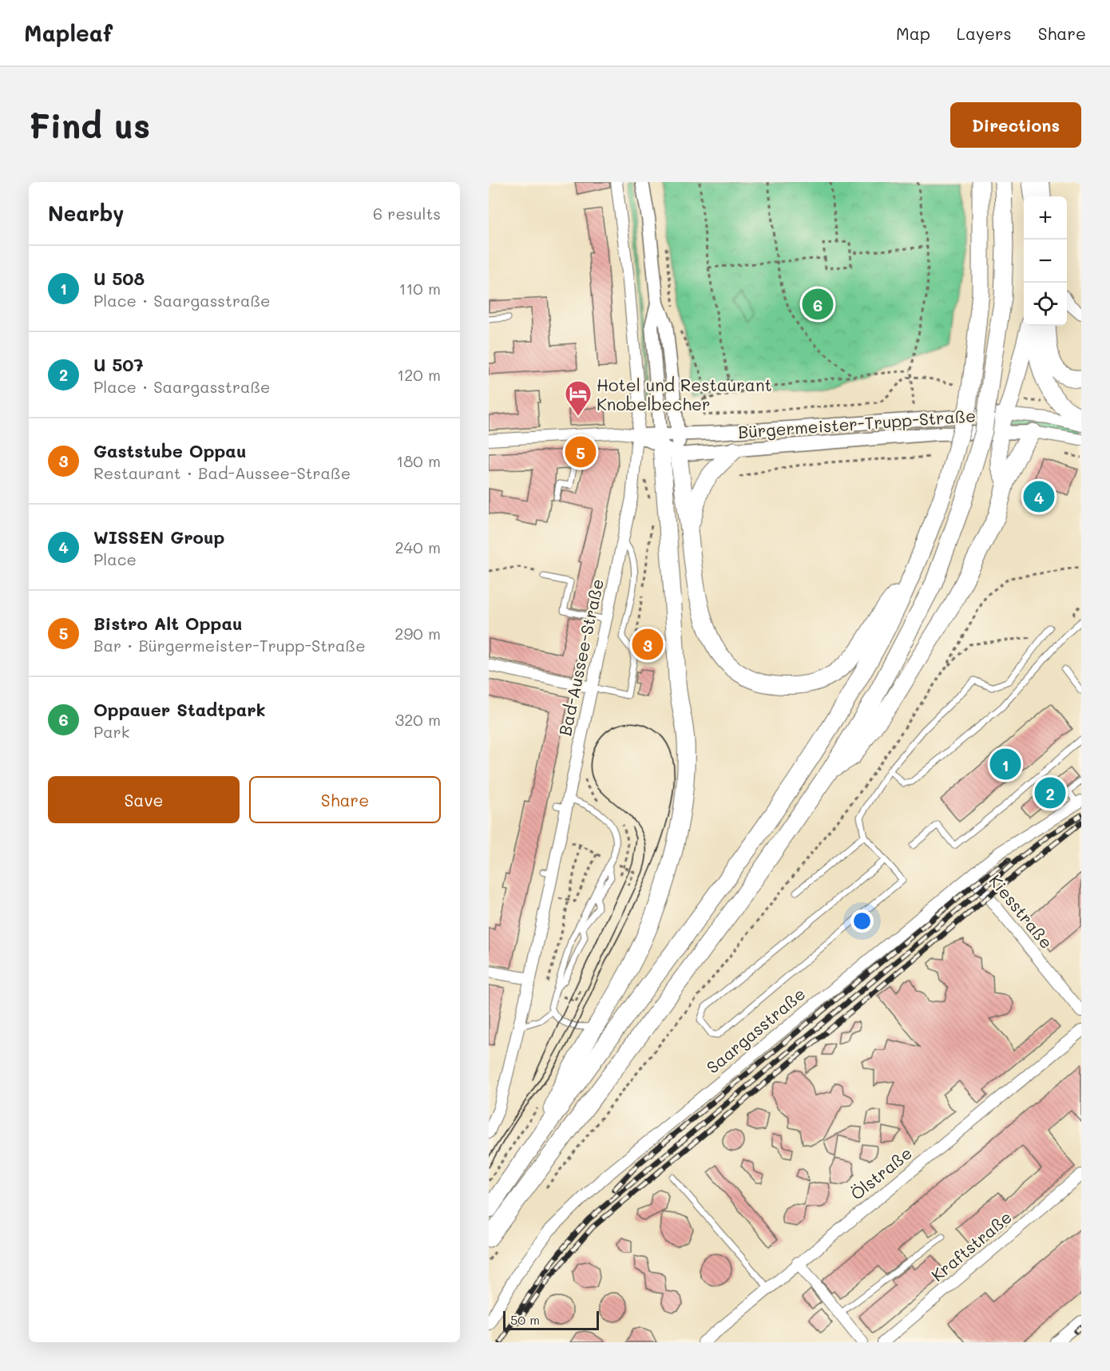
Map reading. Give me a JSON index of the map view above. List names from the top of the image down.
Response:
{
  "streets": {
    "street": [
      "Bürgermeister-Trupp-Straße",
      "Bad-Aussee-Straße",
      "Kiesstraße",
      "Saargasstraße",
      "Ölstraße",
      "Kraftstraße"
    ]
  },
  "crossings": [
    ["Bürgermeister-Trupp-Straße", "Bad-Aussee-Straße"],
    ["Kiesstraße", "Saargasstraße"]
  ],
  "places": {
    "hotel": ["Hotel und Restaurant Knobelbecher"]
  },
  "scale_bar": "50 m",
  "page": {
    "header": "Mapleaf",
    "nav": ["Map", "Layers", "Share"],
    "buttons": [
      "Directions",
      ["Save", "Share"]
    ],
    "title": "Find us",
    "heading": ["Nearby", "6 results"],
    "map_buttons": ["+", "−"],
    "list": [
      {
        "mark": "1",
        "name": "U 508",
        "note": "Place · Saargasstraße",
        "value": "110 m"
      },
      {
        "mark": "2",
        "name": "U 507",
        "note": "Place · Saargasstraße",
        "value": "120 m"
      },
      {
        "mark": "3",
        "name": "Gaststube Oppau",
        "note": "Restaurant · Bad-Aussee-Straße",
        "value": "180 m"
      },
      {
        "mark": "4",
        "name": "WISSEN Group",
        "note": "Place",
        "value": "240 m"
      },
      {
        "mark": "5",
        "name": "Bistro Alt Oppau",
        "note": "Bar · Bürgermeister-Trupp-Straße",
        "value": "290 m"
      },
      {
        "mark": "6",
        "name": "Oppauer Stadtpark",
        "note": "Park",
        "value": "320 m"
      }
    ],
    "pins": [
      "6",
      "5",
      "4",
      "3",
      "1",
      "2"
    ],
    "scale": "50 m"
  }
}
